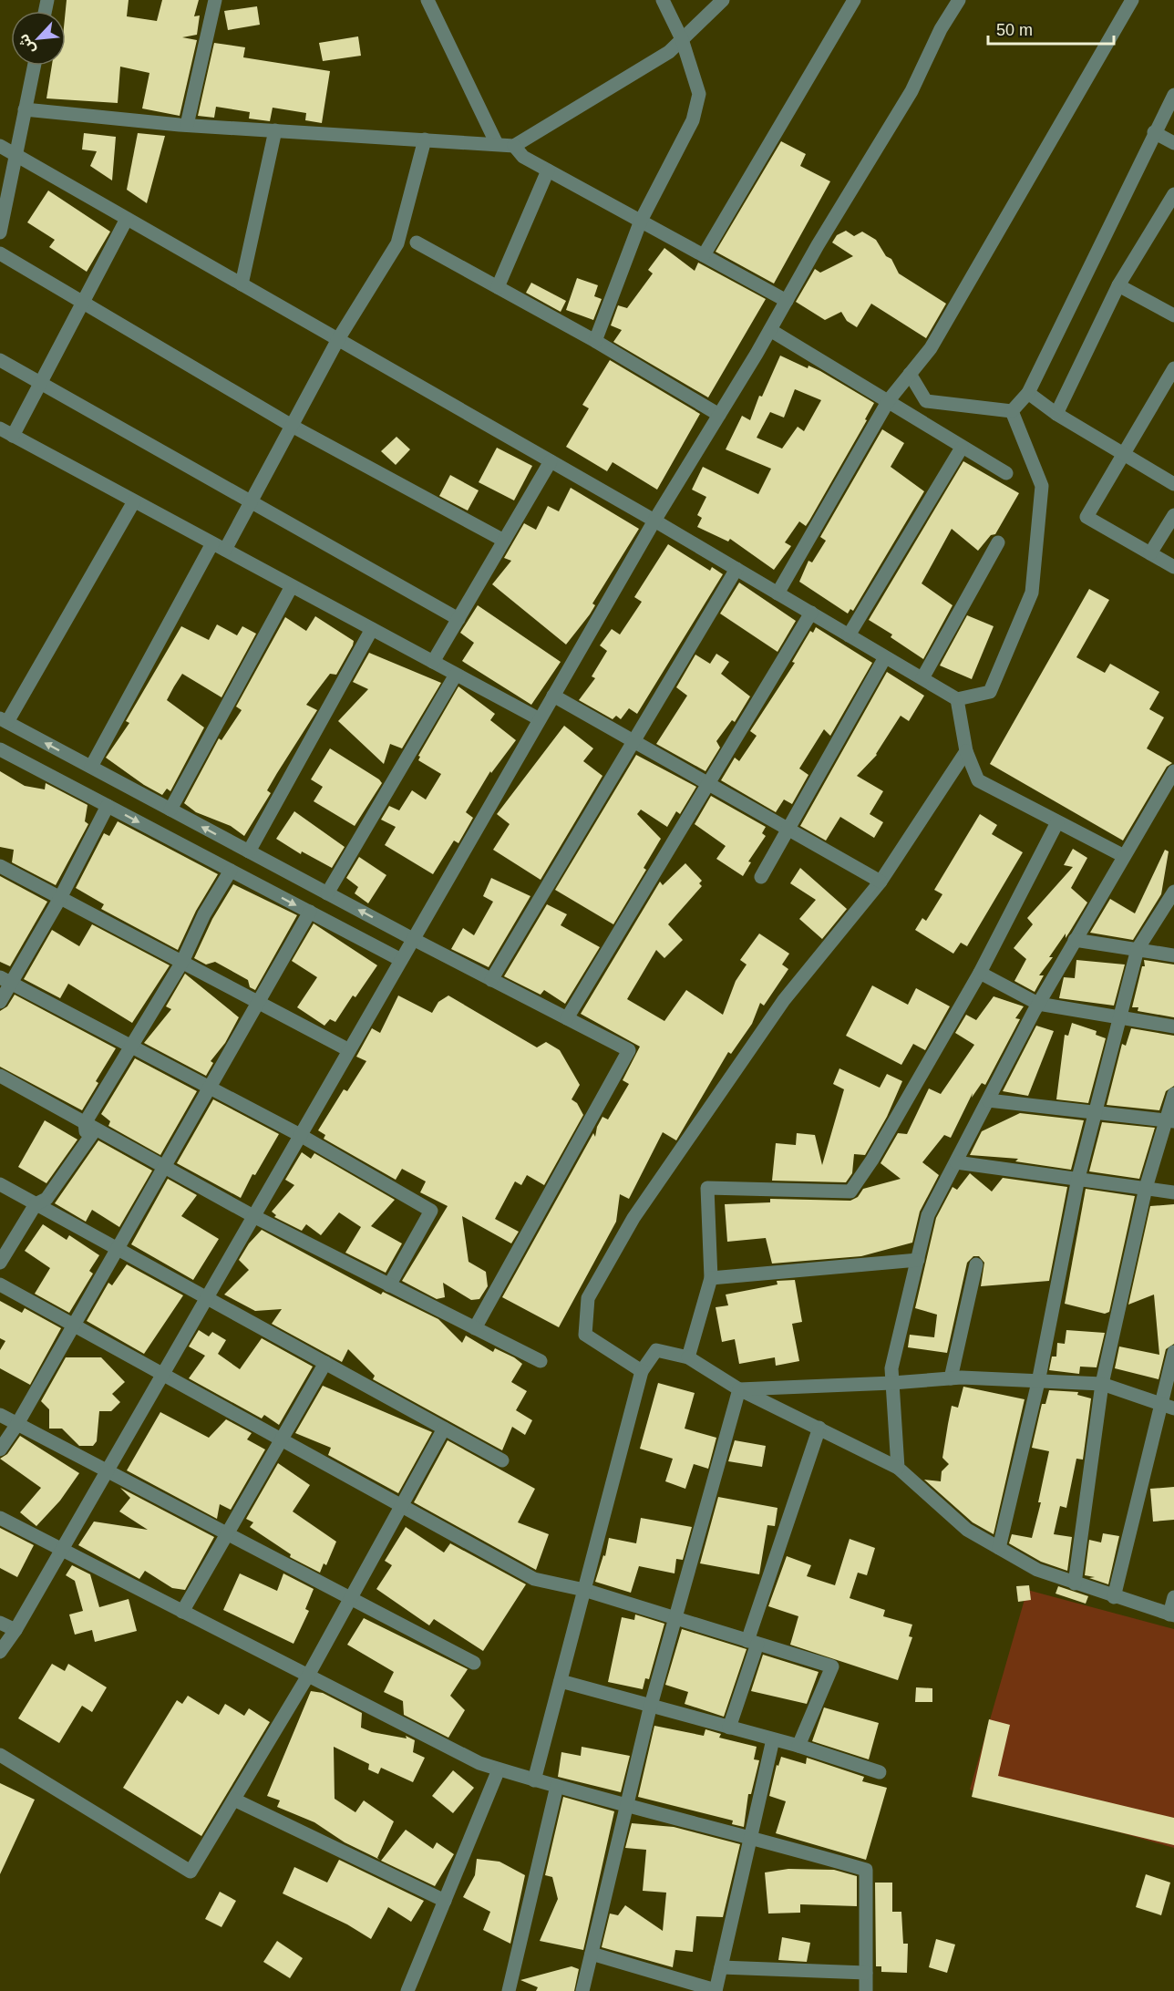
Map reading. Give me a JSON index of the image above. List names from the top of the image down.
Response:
{
  "scale_bar": "50 m",
  "north": "bottom left"
}
